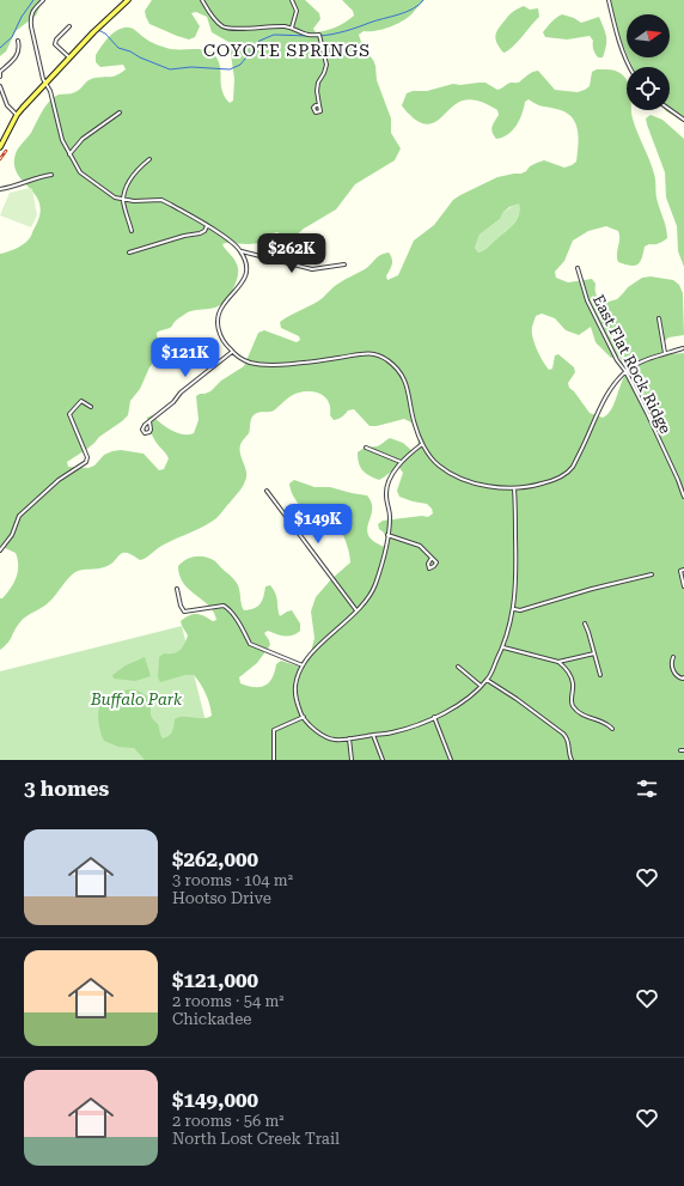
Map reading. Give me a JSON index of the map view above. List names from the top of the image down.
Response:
{
  "streets": {
    "street": ["East Flat Rock Ridge"]
  },
  "districts": ["COYOTE SPRINGS"],
  "parks": ["Buffalo Park"],
  "north": "right",
  "page": {
    "price": ["$262K", "$121K", "$149K"],
    "heading": "3 homes",
    "list": [
      {
        "name": "$262,000",
        "note": "3 rooms · 104 m² · Hootso Drive"
      },
      {
        "name": "$121,000",
        "note": "2 rooms · 54 m² · Chickadee"
      },
      {
        "name": "$149,000",
        "note": "2 rooms · 56 m² · North Lost Creek Trail"
      }
    ]
  }
}
